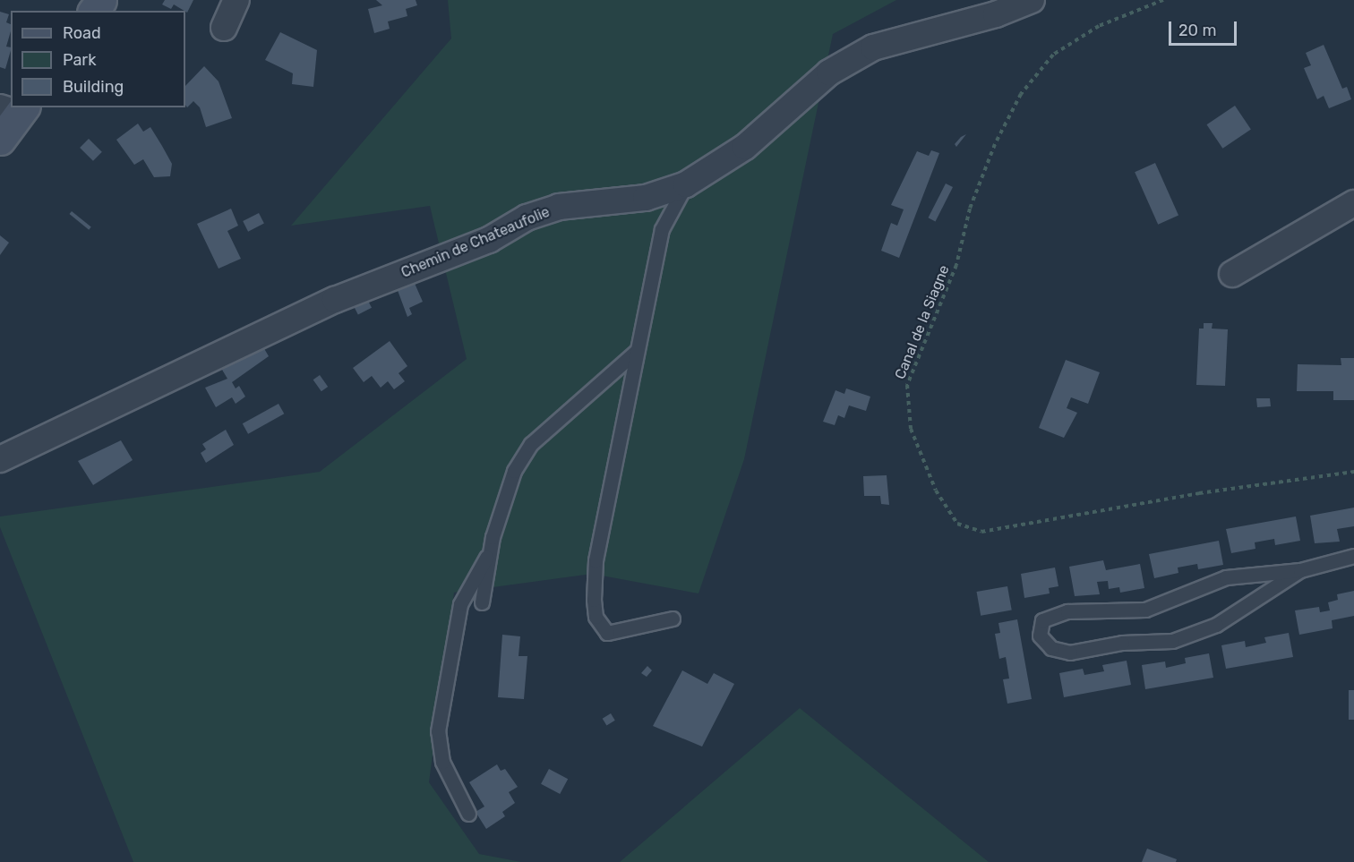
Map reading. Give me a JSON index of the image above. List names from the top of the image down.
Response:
{
  "streets": {
    "street": ["Chemin de Chateaufolie"],
    "path": ["Canal de la Siagne"]
  },
  "legend": ["Road", "Park", "Building"],
  "scale_bar": "20 m"
}
